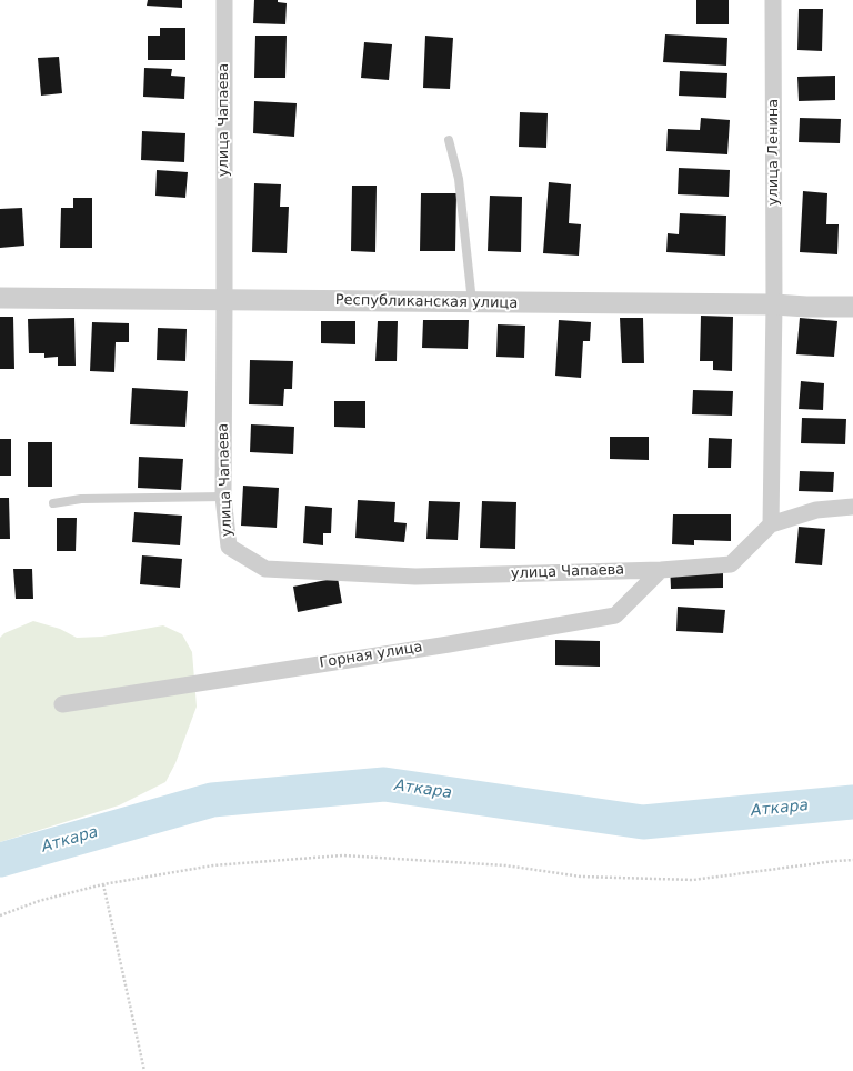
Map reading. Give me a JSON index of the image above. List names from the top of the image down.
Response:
{
  "streets": {
    "street": [
      "улица Чапаева",
      "улица Ленина",
      "Республиканская улица",
      "Горная улица"
    ]
  },
  "crossings": [
    ["улица Чапаева", "Республиканская улица"],
    ["улица Чапаева", "Горная улица"],
    ["улица Ленина", "Республиканская улица"]
  ],
  "water": ["Аткара"]
}
